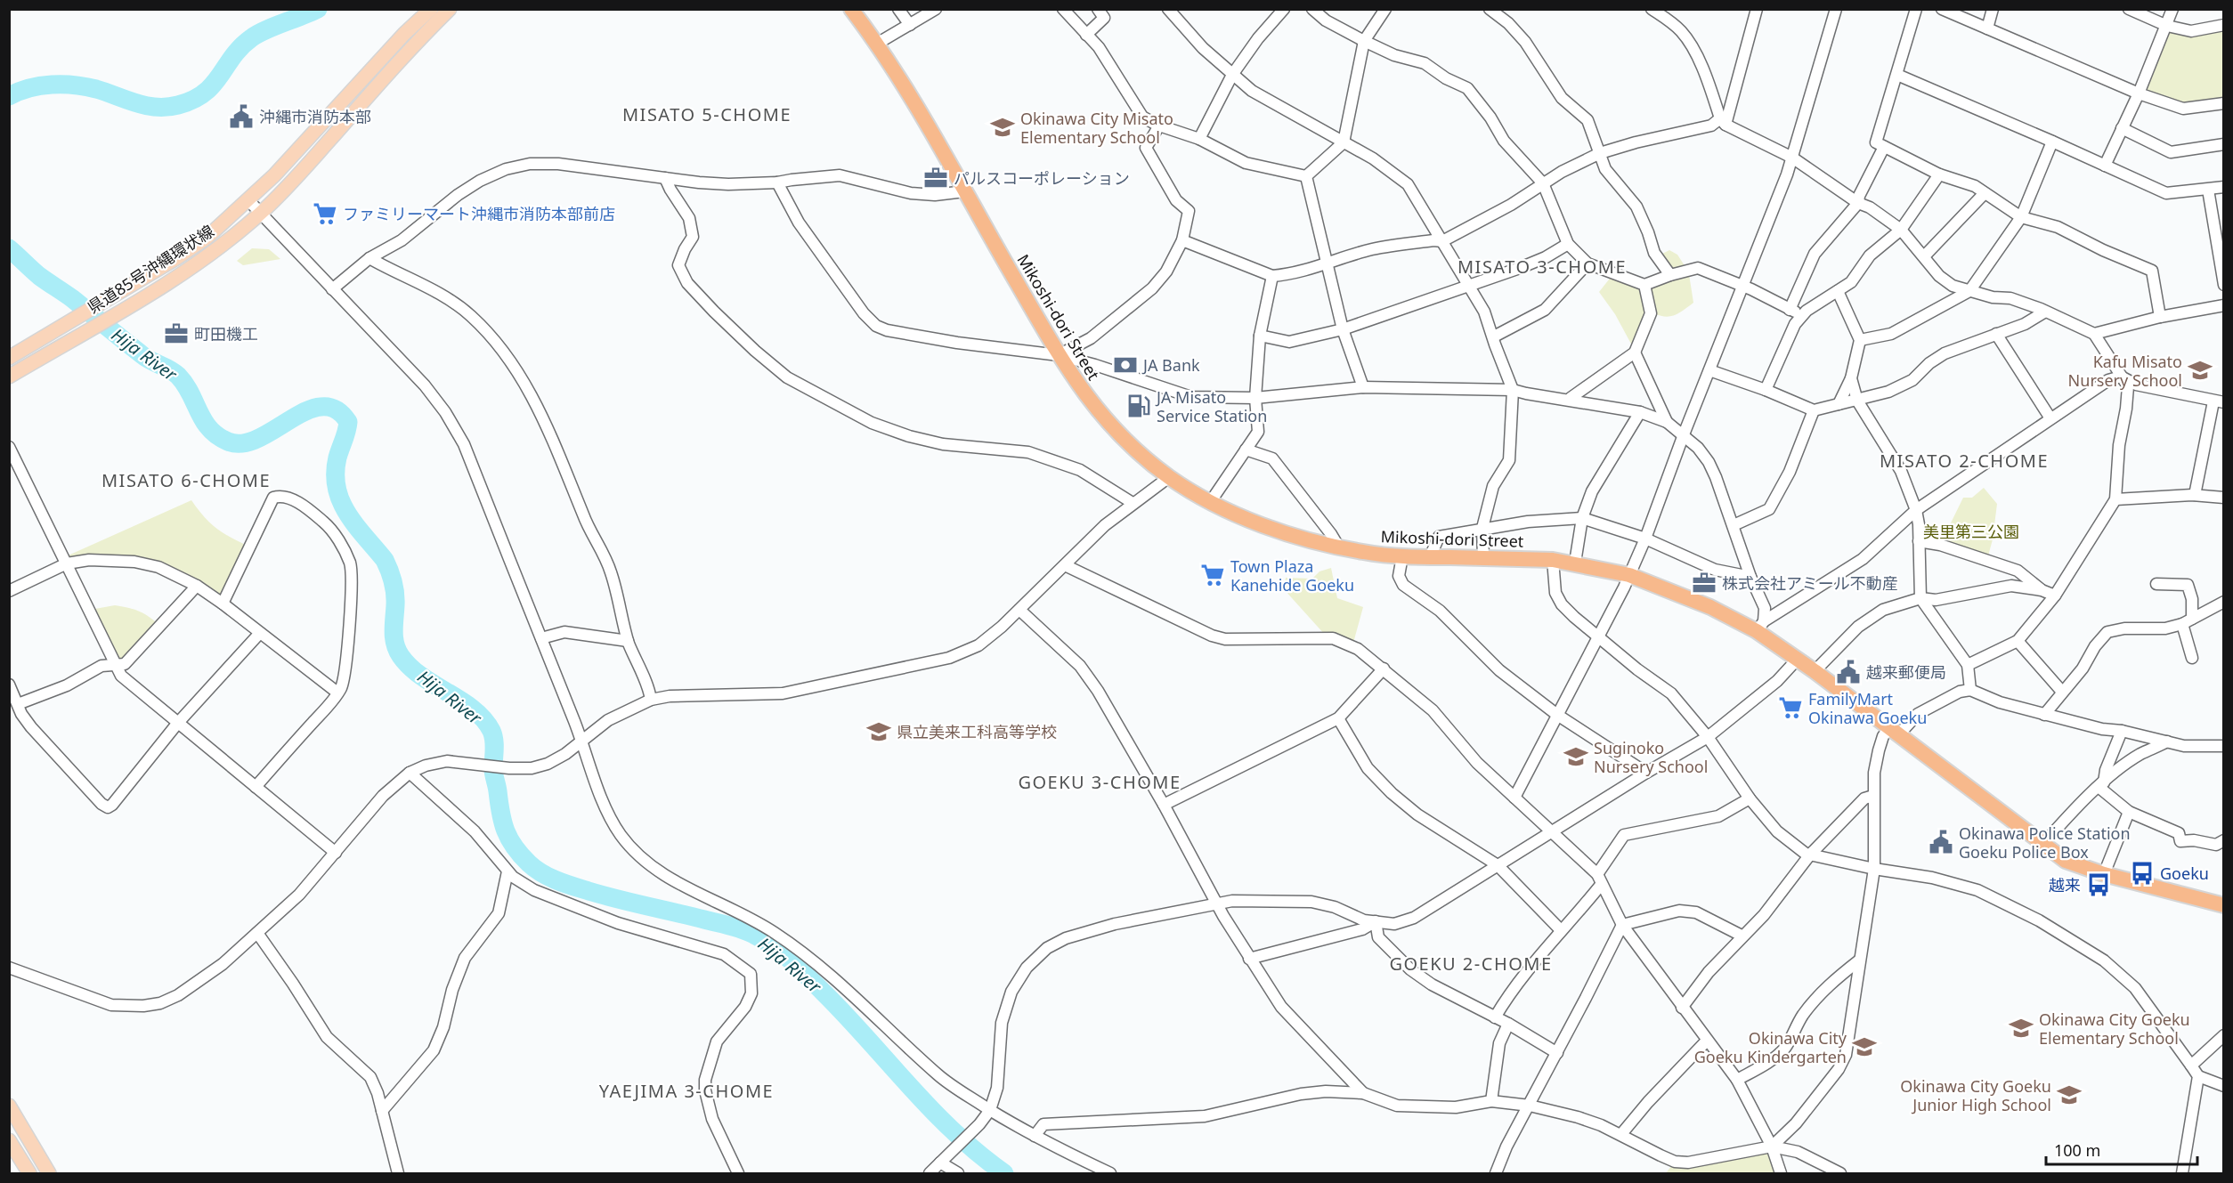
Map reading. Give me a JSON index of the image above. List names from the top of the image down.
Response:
{
  "streets": {
    "highway": ["Mikoshi-dori Street"],
    "main road": ["県道85号沖縄環状線"]
  },
  "districts": [
    "MISATO 5-CHOME",
    "MISATO 3-CHOME",
    "MISATO 2-CHOME",
    "MISATO 6-CHOME",
    "GOEKU 3-CHOME",
    "GOEKU 2-CHOME",
    "YAEJIMA 3-CHOME"
  ],
  "water": ["Hija River"],
  "parks": ["美里第三公園"],
  "places": {
    "public building": ["沖縄市消防本部", "越来郵便局", "Okinawa Police Station Goeku Police Box"],
    "school or university": [
      "Okinawa City Misato Elementary School",
      "Kafu Misato Nursery School",
      "県立美来工科高等学校",
      "Suginoko Nursery School",
      "Okinawa City Goeku Elementary School",
      "Okinawa City Goeku Kindergarten",
      "Okinawa City Goeku Junior High School"
    ],
    "office": ["パルスコーポレーション", "町田機工", "株式会社アミール不動産"],
    "supermarket": ["ファミリーマート沖縄市消防本部前店", "Town Plaza Kanehide Goeku", "FamilyMart Okinawa Goeku"],
    "bank": ["JA Bank"],
    "fuel station": ["JA Misato Service Station"],
    "bus stop": ["Goeku", "越来"]
  },
  "scale_bar": "100 m"
}
